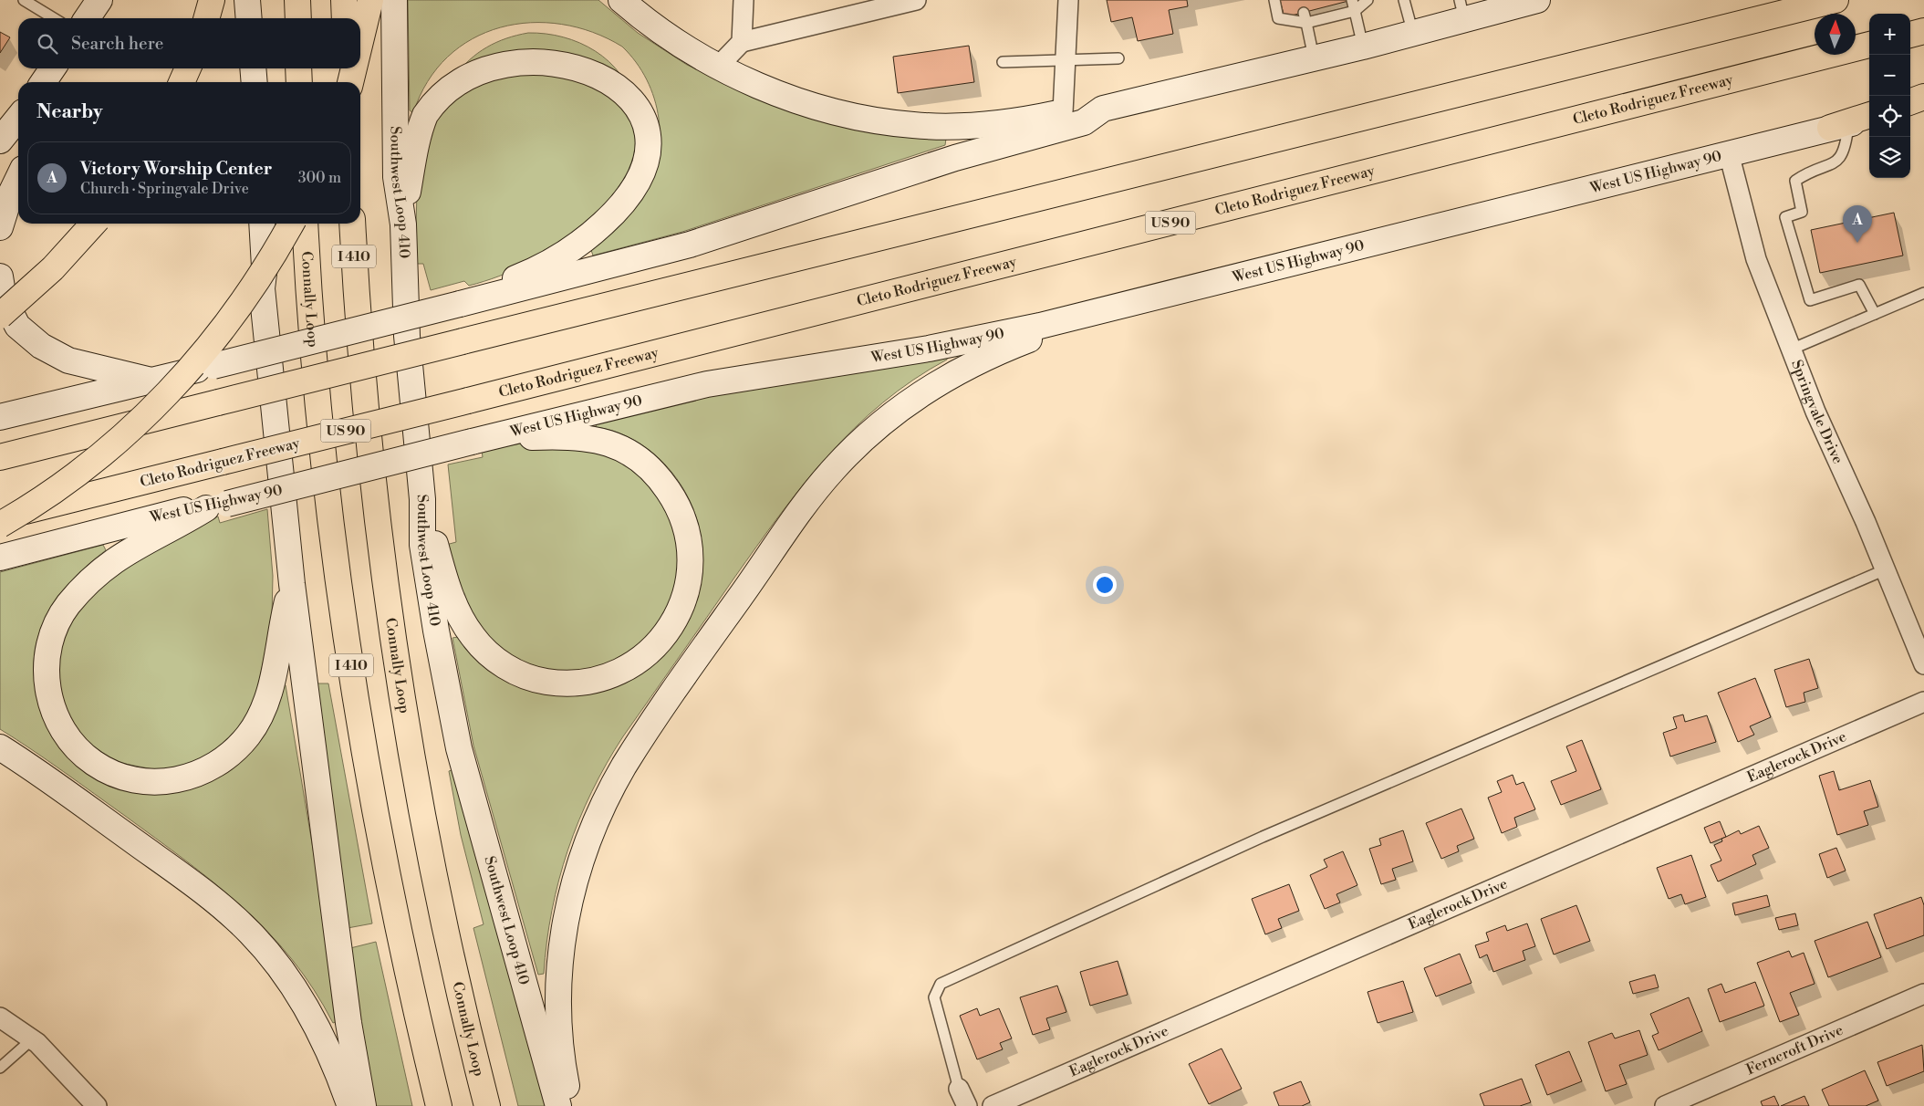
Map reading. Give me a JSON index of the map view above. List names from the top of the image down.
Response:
{
  "streets": {
    "highway": [
      "Cleto Rodriguez Freeway",
      "US 90",
      "I 410",
      "Connally Loop"
    ],
    "main road": ["West US Highway 90", "Southwest Loop 410"],
    "street": ["Springvale Drive", "Eaglerock Drive", "Ferncroft Drive"]
  },
  "crossings": [
    ["West US Highway 90", "Springvale Drive"]
  ],
  "north": "top",
  "page": {
    "map_buttons": ["+", "−"],
    "search": "Search here",
    "heading": "Nearby",
    "list": [
      {
        "mark": "A",
        "name": "Victory Worship Center",
        "note": "Church · Springvale Drive",
        "value": "300 m"
      }
    ],
    "pins": "A"
  }
}
